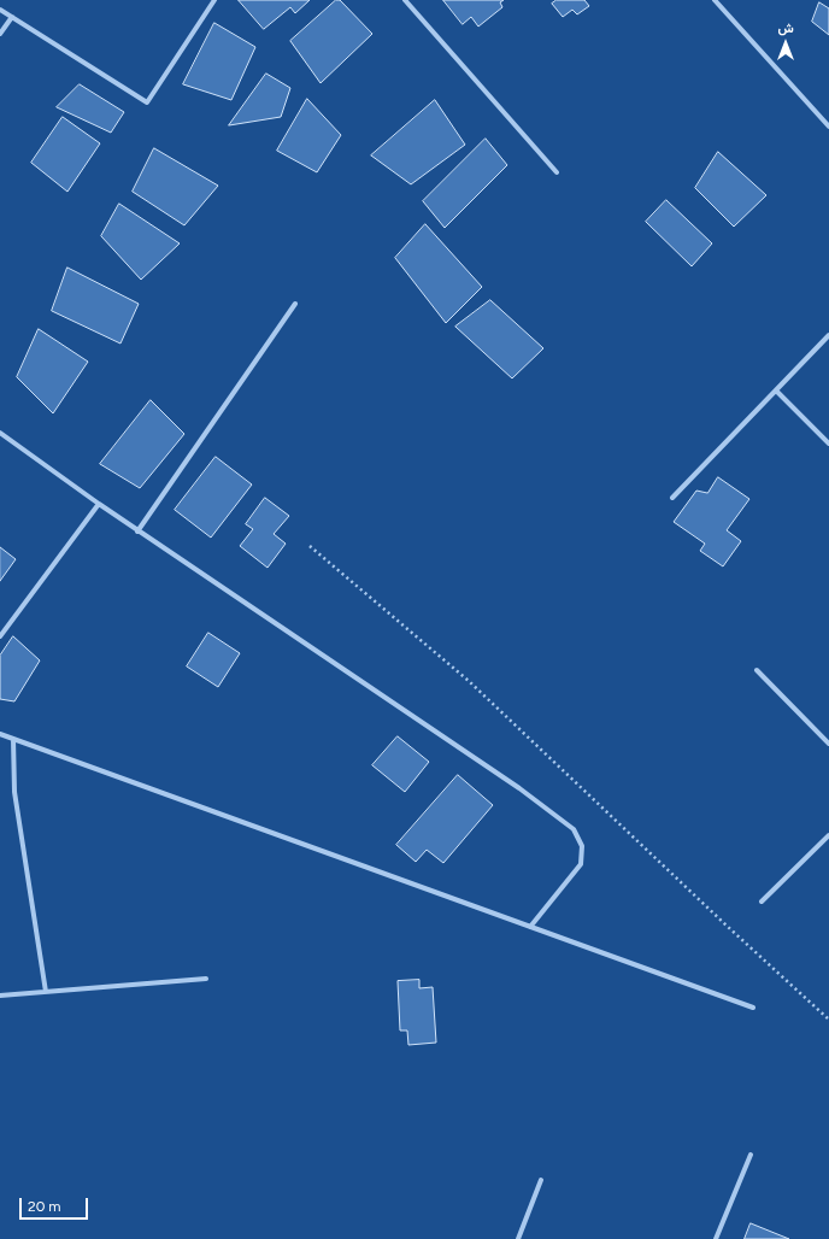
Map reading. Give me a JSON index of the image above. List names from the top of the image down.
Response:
{
  "scale_bar": "20 m",
  "north": "top"
}
